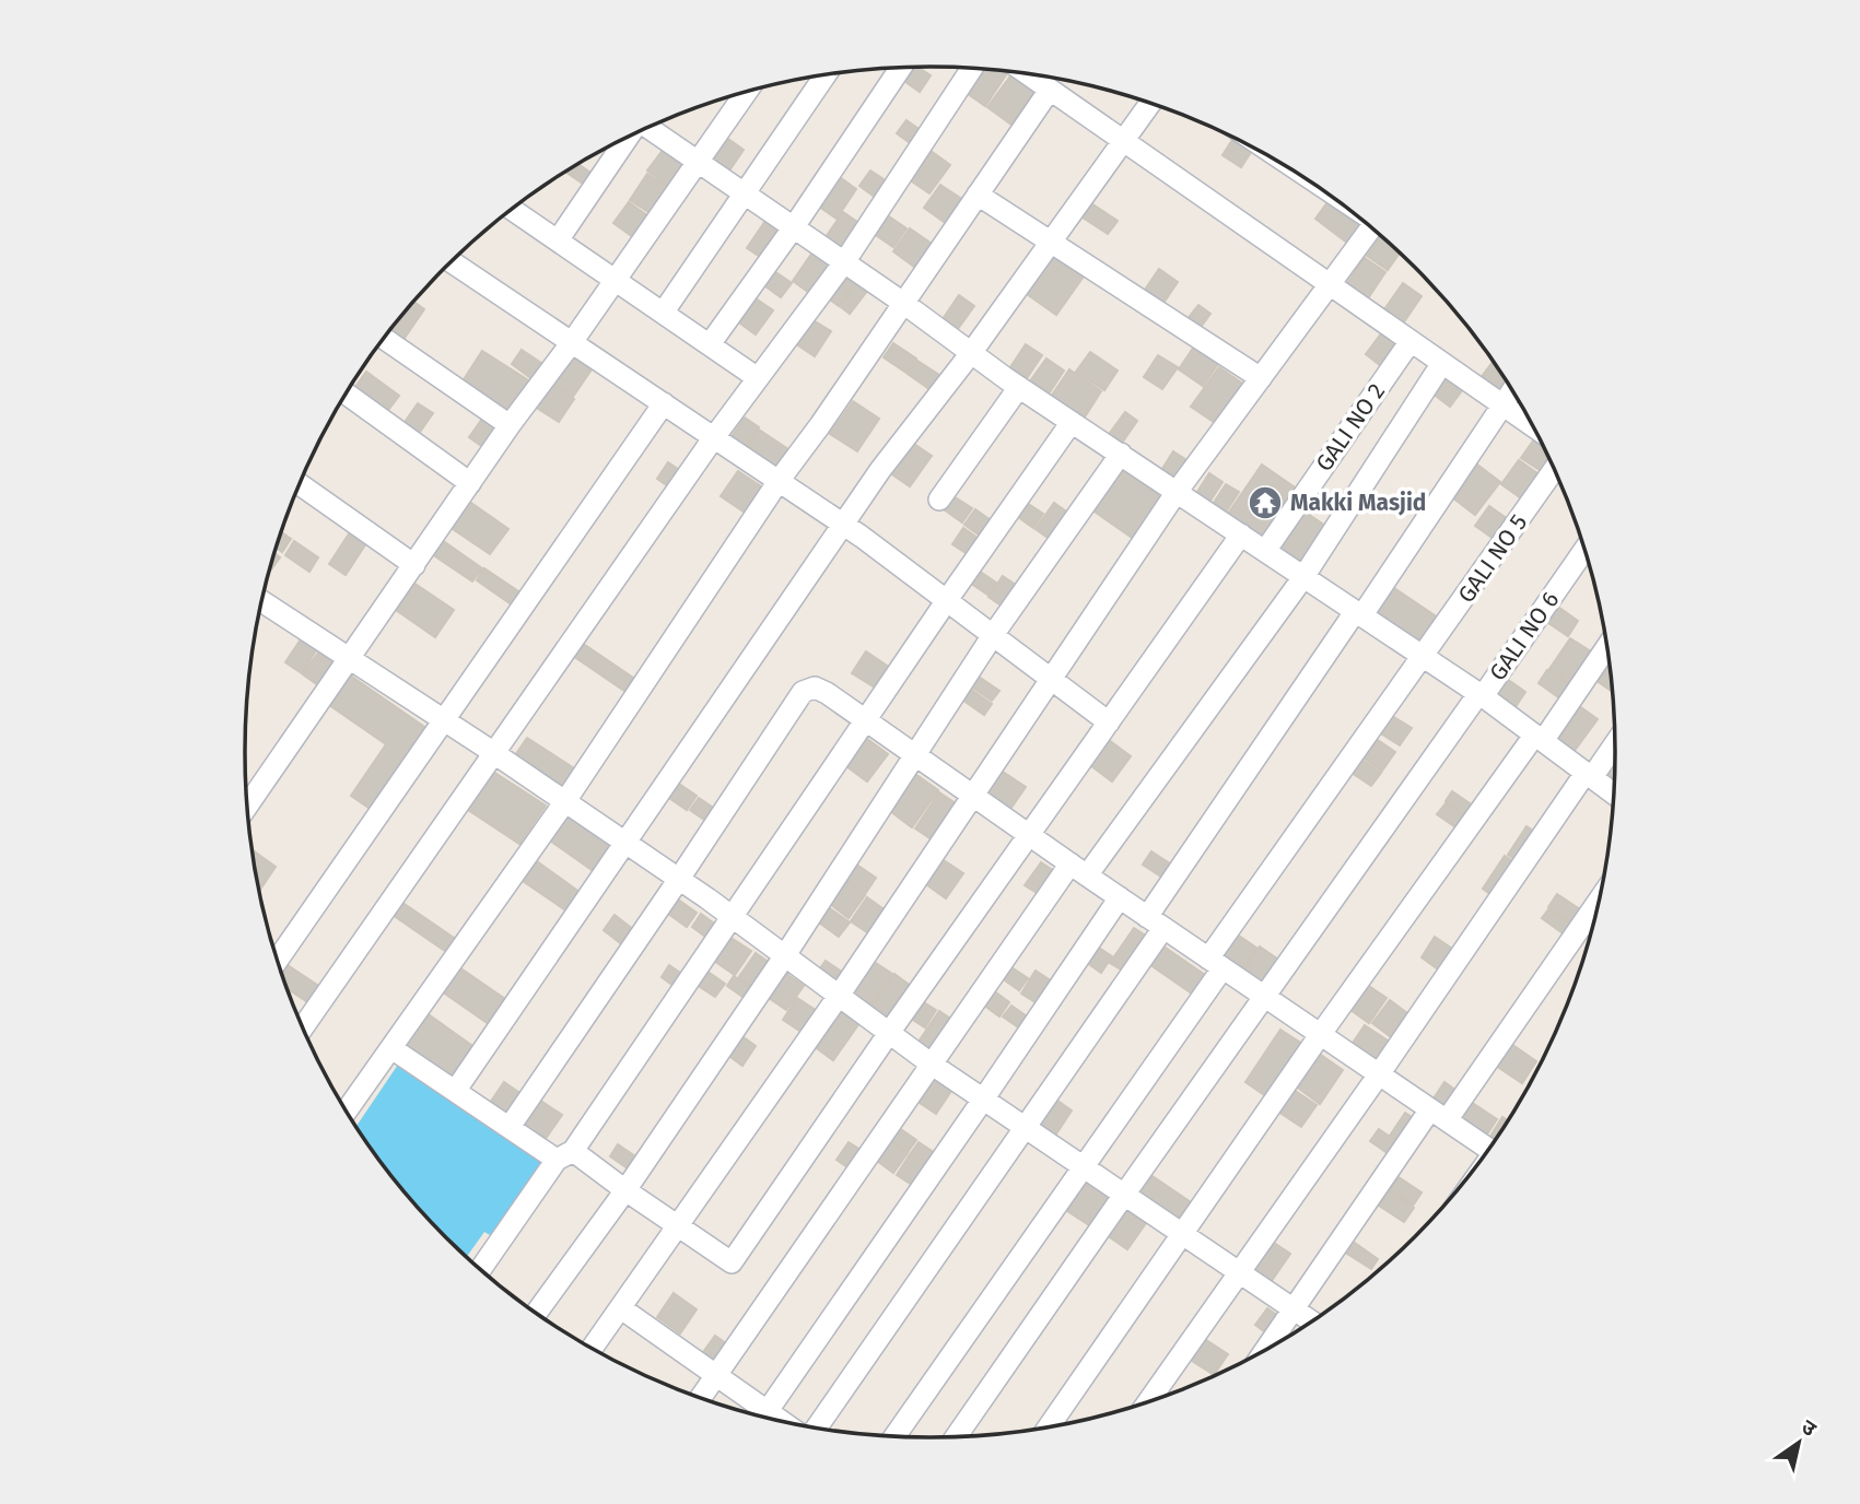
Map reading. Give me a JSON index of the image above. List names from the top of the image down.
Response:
{
  "streets": {
    "street": ["GALI NO 2", "GALI NO 5", "GALI NO 6"]
  },
  "places": {
    "temple": ["Makki Masjid"]
  },
  "north": "top right"
}
